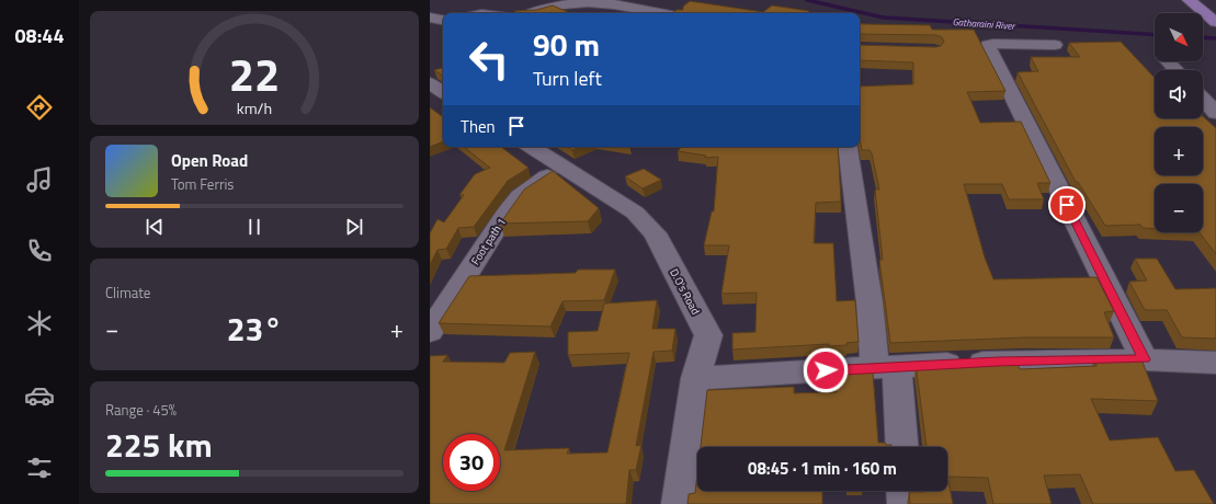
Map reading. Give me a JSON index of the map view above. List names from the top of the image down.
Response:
{
  "streets": {
    "street": ["Foot path 1", "D.O's Road"]
  },
  "crossings": [
    ["Foot path 1", "D.O's Road"]
  ],
  "water": ["Gatharaini River"],
  "north": "bottom right",
  "page": {
    "tabs": "08:44",
    "map_buttons": ["+", "−"],
    "turn": ["90 m", "Turn left"],
    "then": "Then",
    "song": ["Open Road", "Tom Ferris"],
    "tile": [
      "Climate",
      ["Range · 45%", "225 km"]
    ],
    "heat": ["−", "23°", "+"],
    "limit": "30",
    "trip": "08:45 · 1 min · 160 m",
    "gauge": ["22", "km/h"]
  }
}
